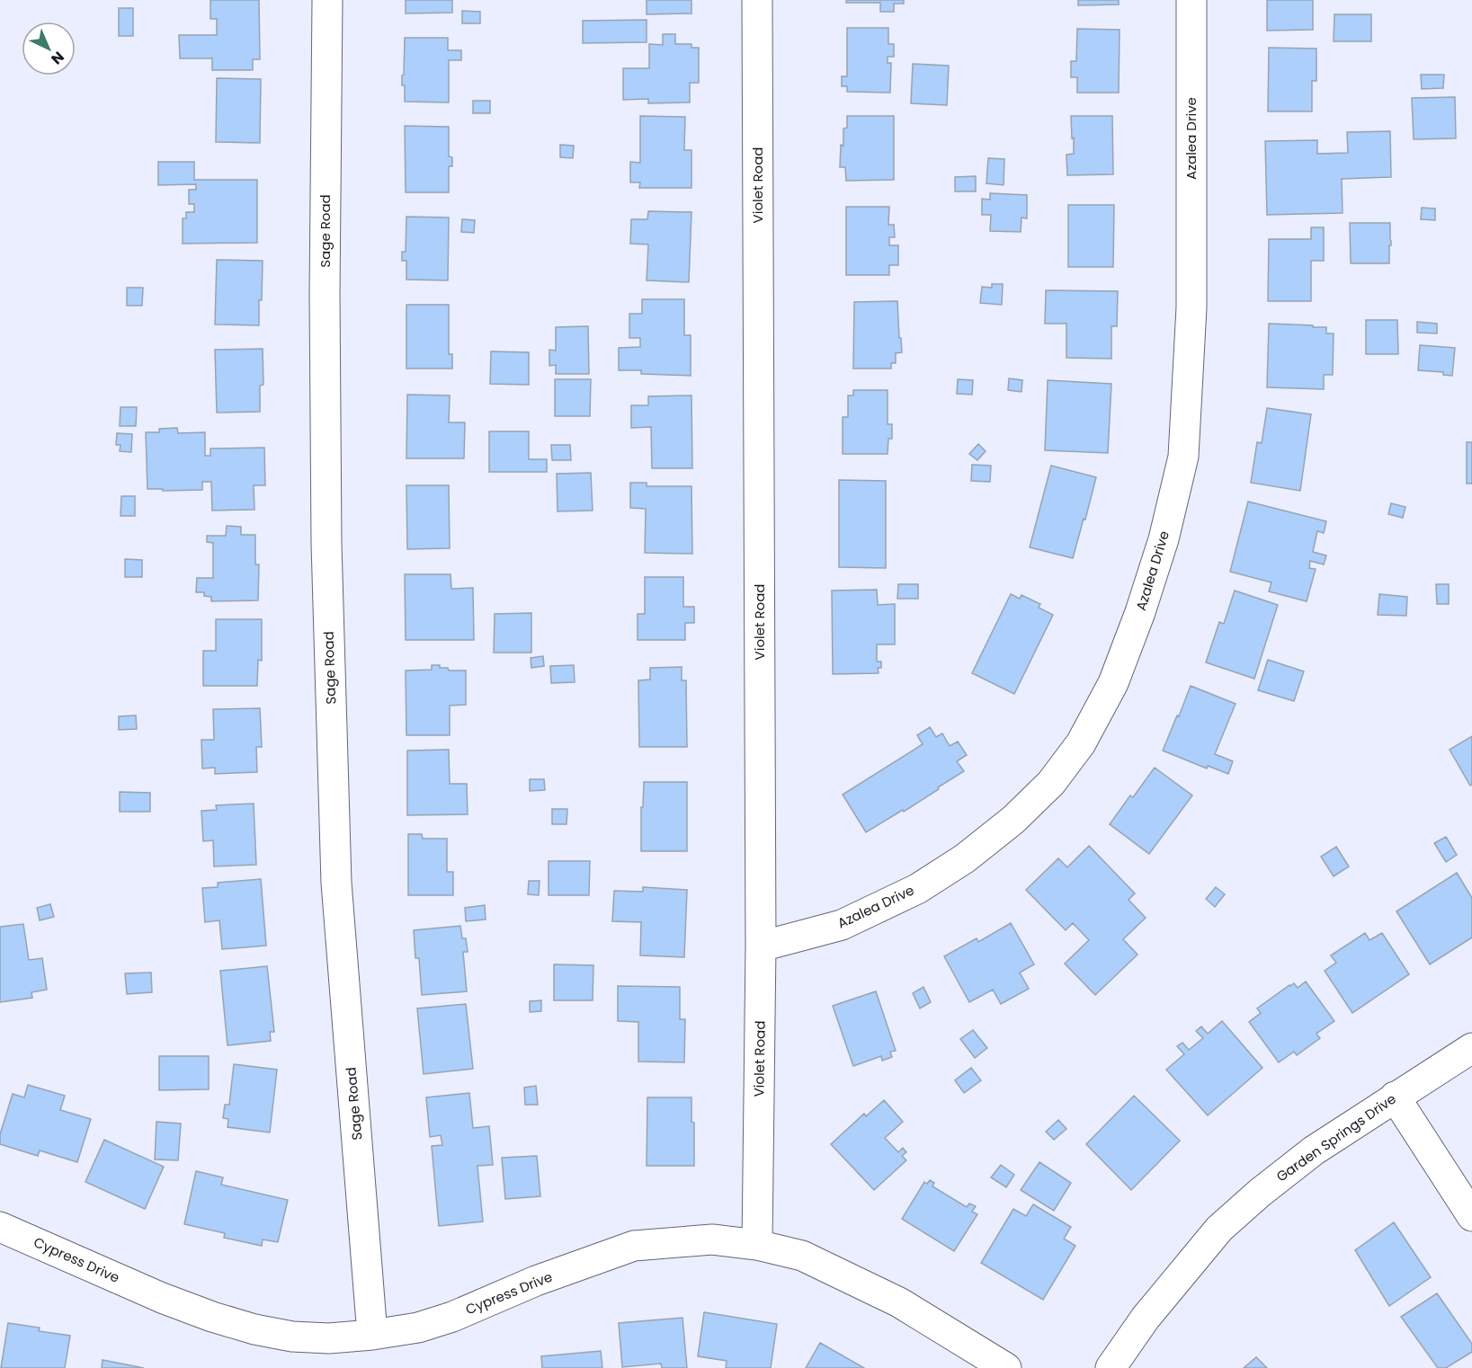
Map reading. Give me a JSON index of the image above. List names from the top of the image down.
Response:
{
  "streets": {
    "street": [
      "Azalea Drive",
      "Violet Road",
      "Sage Road",
      "Garden Springs Drive",
      "Cypress Drive"
    ]
  },
  "crossings": [
    ["Azalea Drive", "Violet Road"],
    ["Violet Road", "Cypress Drive"],
    ["Sage Road", "Cypress Drive"]
  ],
  "north": "bottom right"
}
